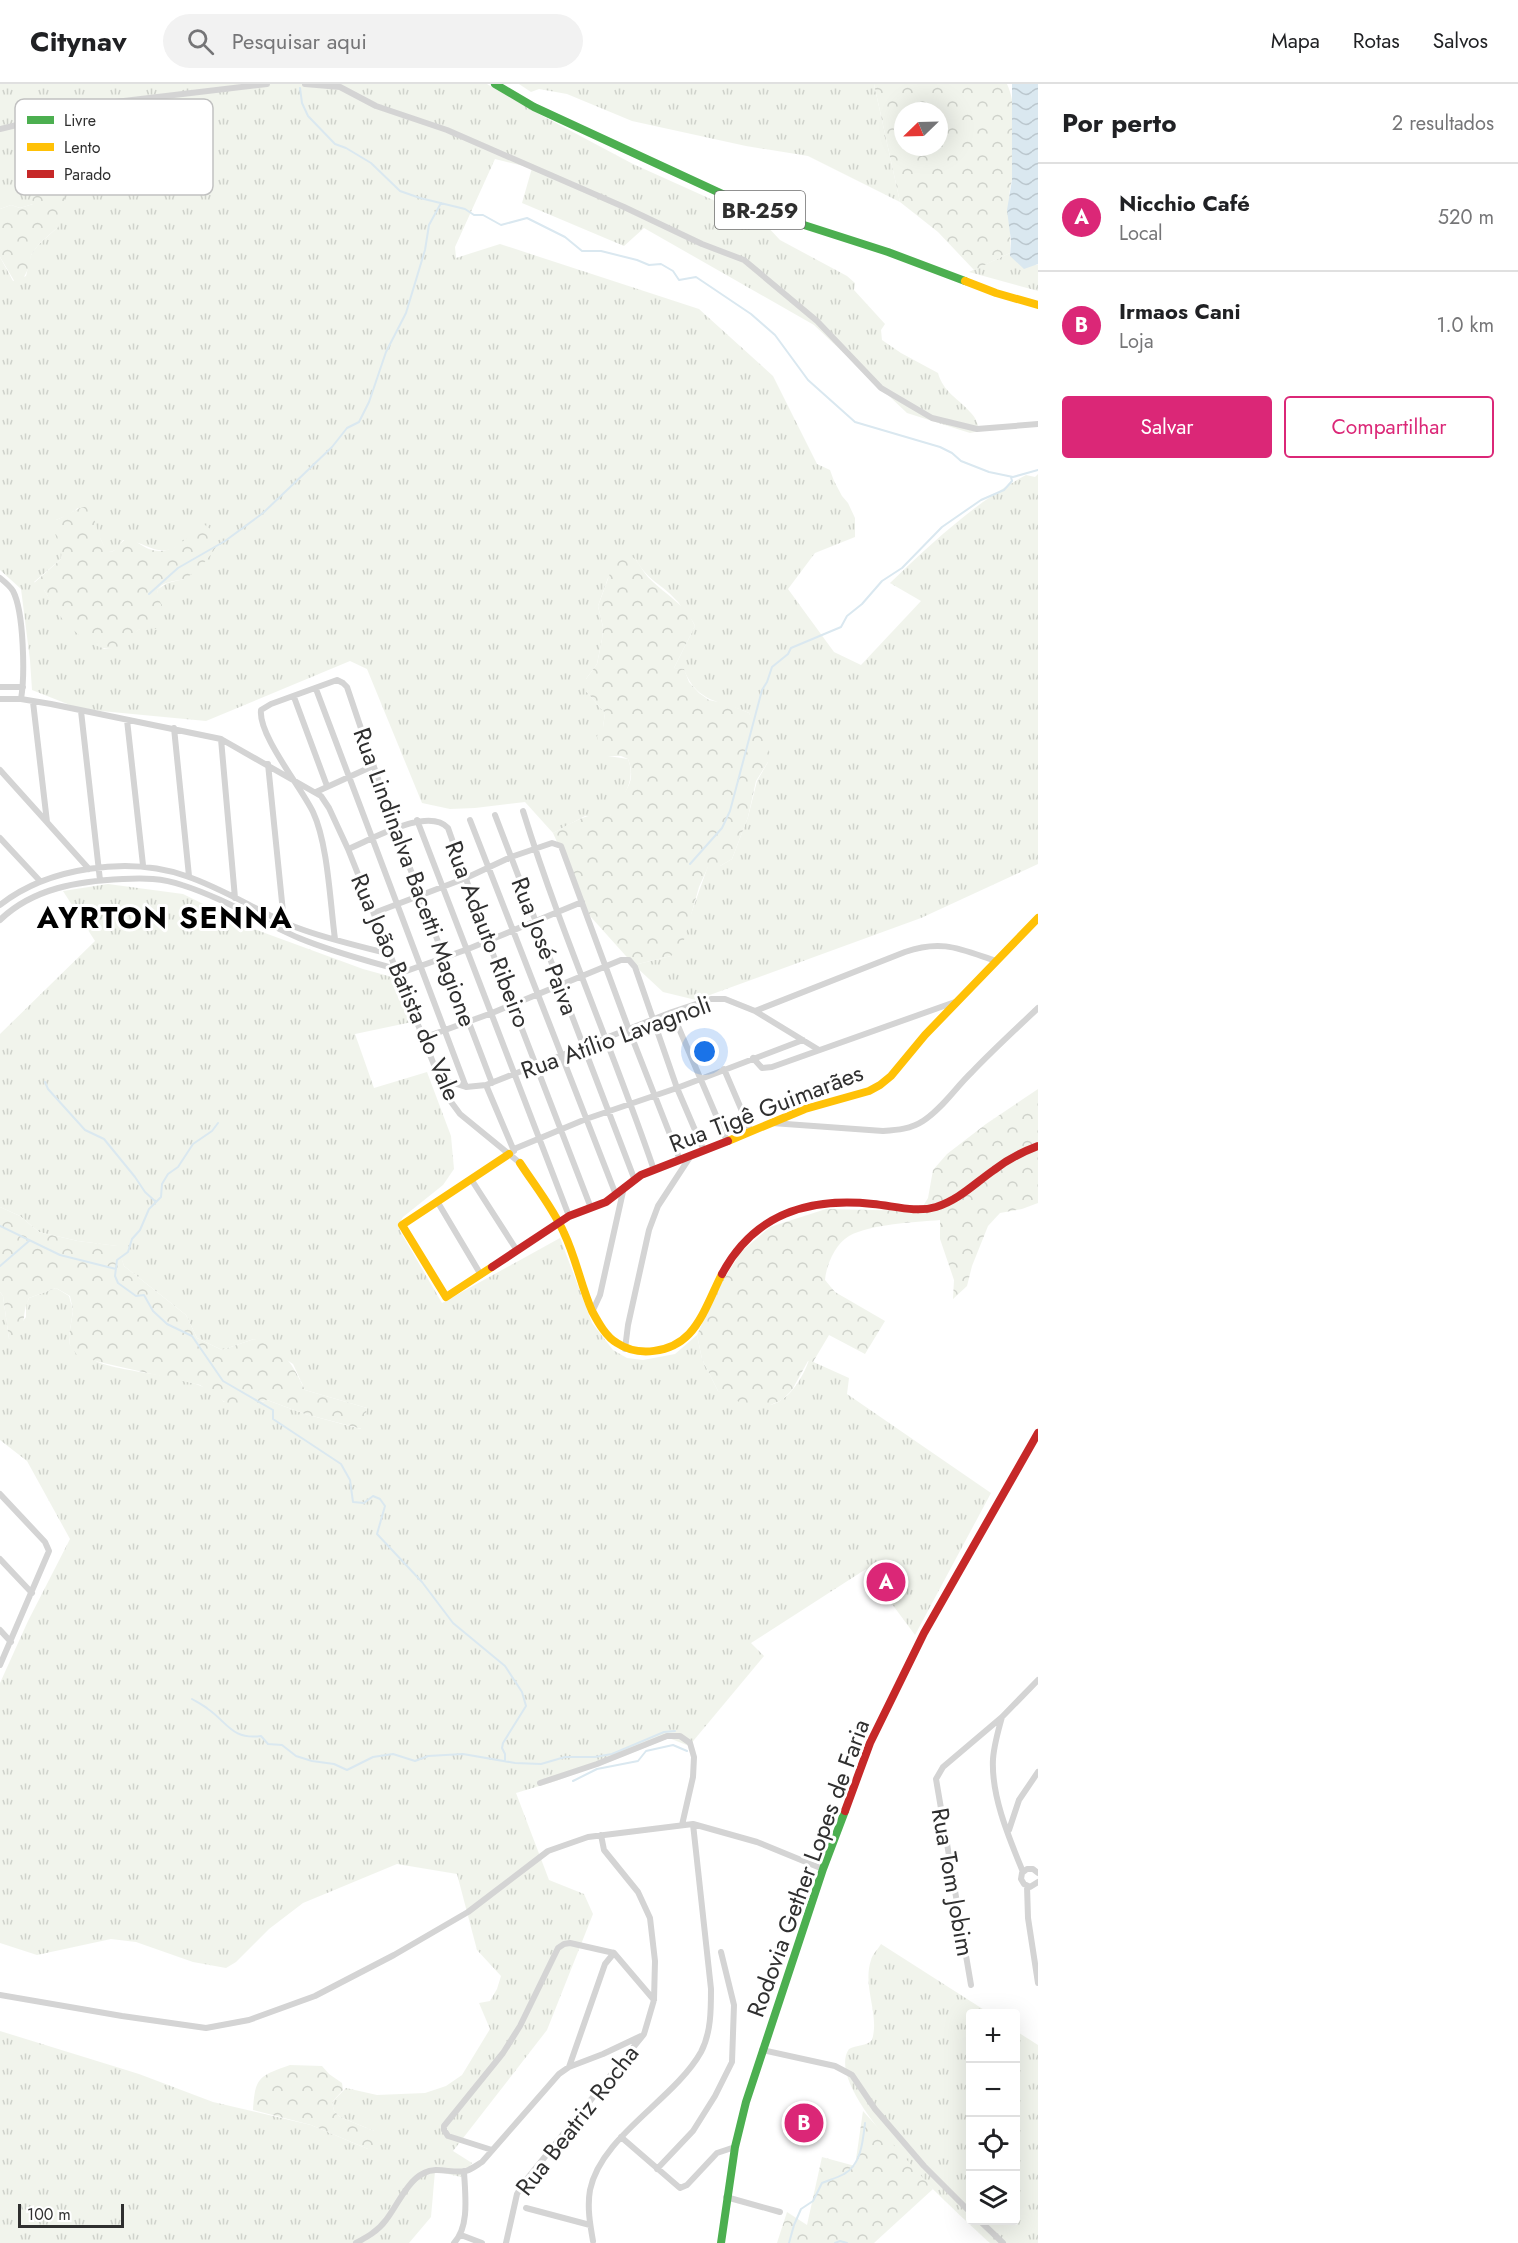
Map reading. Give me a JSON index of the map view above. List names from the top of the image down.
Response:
{
  "streets": {
    "main road": ["BR-259", "Rua Tigê Guimarães", "Rodovia Gether Lopes de Faria"],
    "street": [
      "Rua Lindinalva Bacetti Magione",
      "Rua Adauto Ribeiro",
      "Rua José Paiva",
      "Rua João Batista do Vale",
      "Rua Atílio Lavagnoli",
      "Rua Tom Jobim",
      "Rua Beatriz Rocha"
    ]
  },
  "crossings": [
    ["Rua Lindinalva Bacetti Magione", "Rua João Batista do Vale"],
    ["Rua Lindinalva Bacetti Magione", "Rua Atílio Lavagnoli"],
    ["Rua Adauto Ribeiro", "Rua Atílio Lavagnoli"],
    ["Rua Adauto Ribeiro", "Rua Tigê Guimarães"],
    ["Rua José Paiva", "Rua Atílio Lavagnoli"],
    ["Rua José Paiva", "Rua Tigê Guimarães"],
    ["Rua João Batista do Vale", "Rua Atílio Lavagnoli"]
  ],
  "districts": ["AYRTON SENNA"],
  "legend": ["Livre", "Lento", "Parado"],
  "scale_bar": "100 m",
  "north": "bottom left",
  "page": {
    "header": "Citynav",
    "search": "Pesquisar aqui",
    "nav": ["Mapa", "Rotas", "Salvos"],
    "heading": ["Por perto", "2 resultados"],
    "list": [
      {
        "mark": "A",
        "name": "Nicchio Café",
        "note": "Local",
        "value": "520 m"
      },
      {
        "mark": "B",
        "name": "Irmaos Cani",
        "note": "Loja",
        "value": "1.0 km"
      }
    ],
    "buttons": ["Salvar", "Compartilhar"],
    "pins": ["A", "B"],
    "map_buttons": ["+", "−"],
    "scale": "100 m"
  }
}
